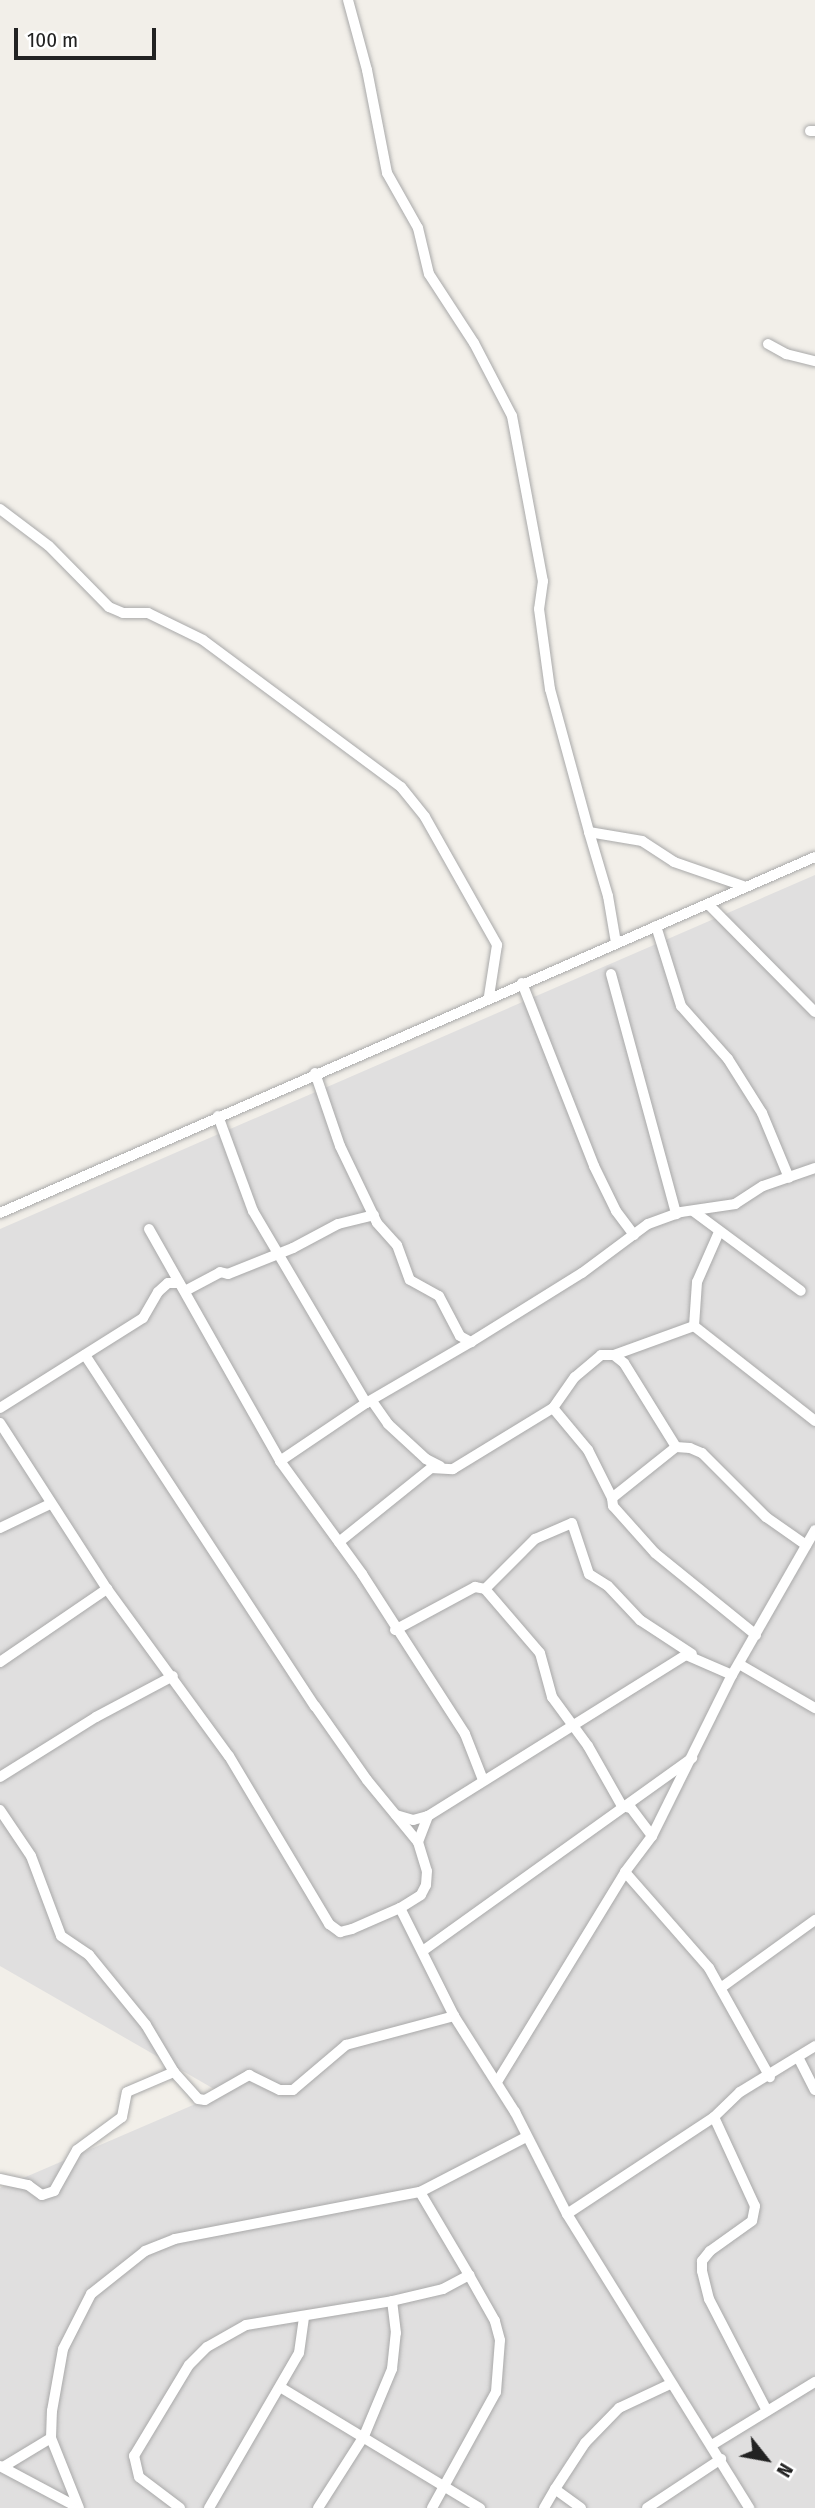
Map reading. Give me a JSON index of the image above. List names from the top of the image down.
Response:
{
  "scale_bar": "100 m",
  "north": "bottom right"
}
